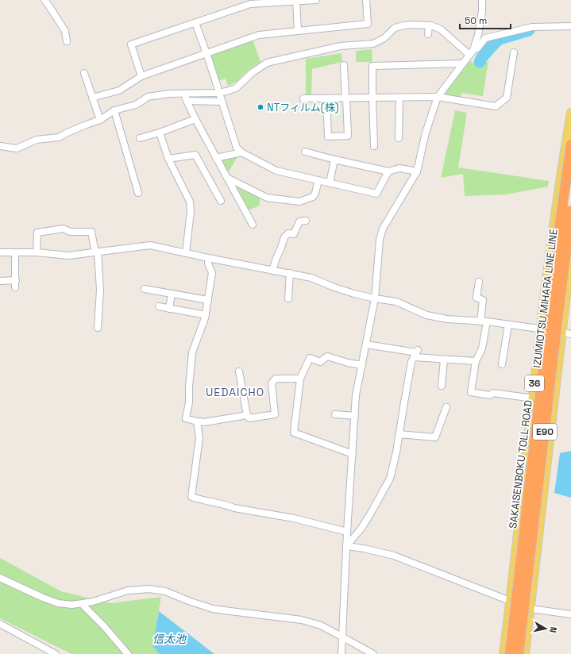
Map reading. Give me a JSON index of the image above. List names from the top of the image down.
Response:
{
  "streets": {
    "highway": ["E90", "SAKAISENBOKU TOLL ROAD"],
    "main road": ["IZUMIOTSU MIHARA LINE LINE", "36"]
  },
  "districts": ["UEDAICHO"],
  "water": ["信太池"],
  "places": ["NTフィルム(株)"],
  "scale_bar": "50 m",
  "north": "right"
}
